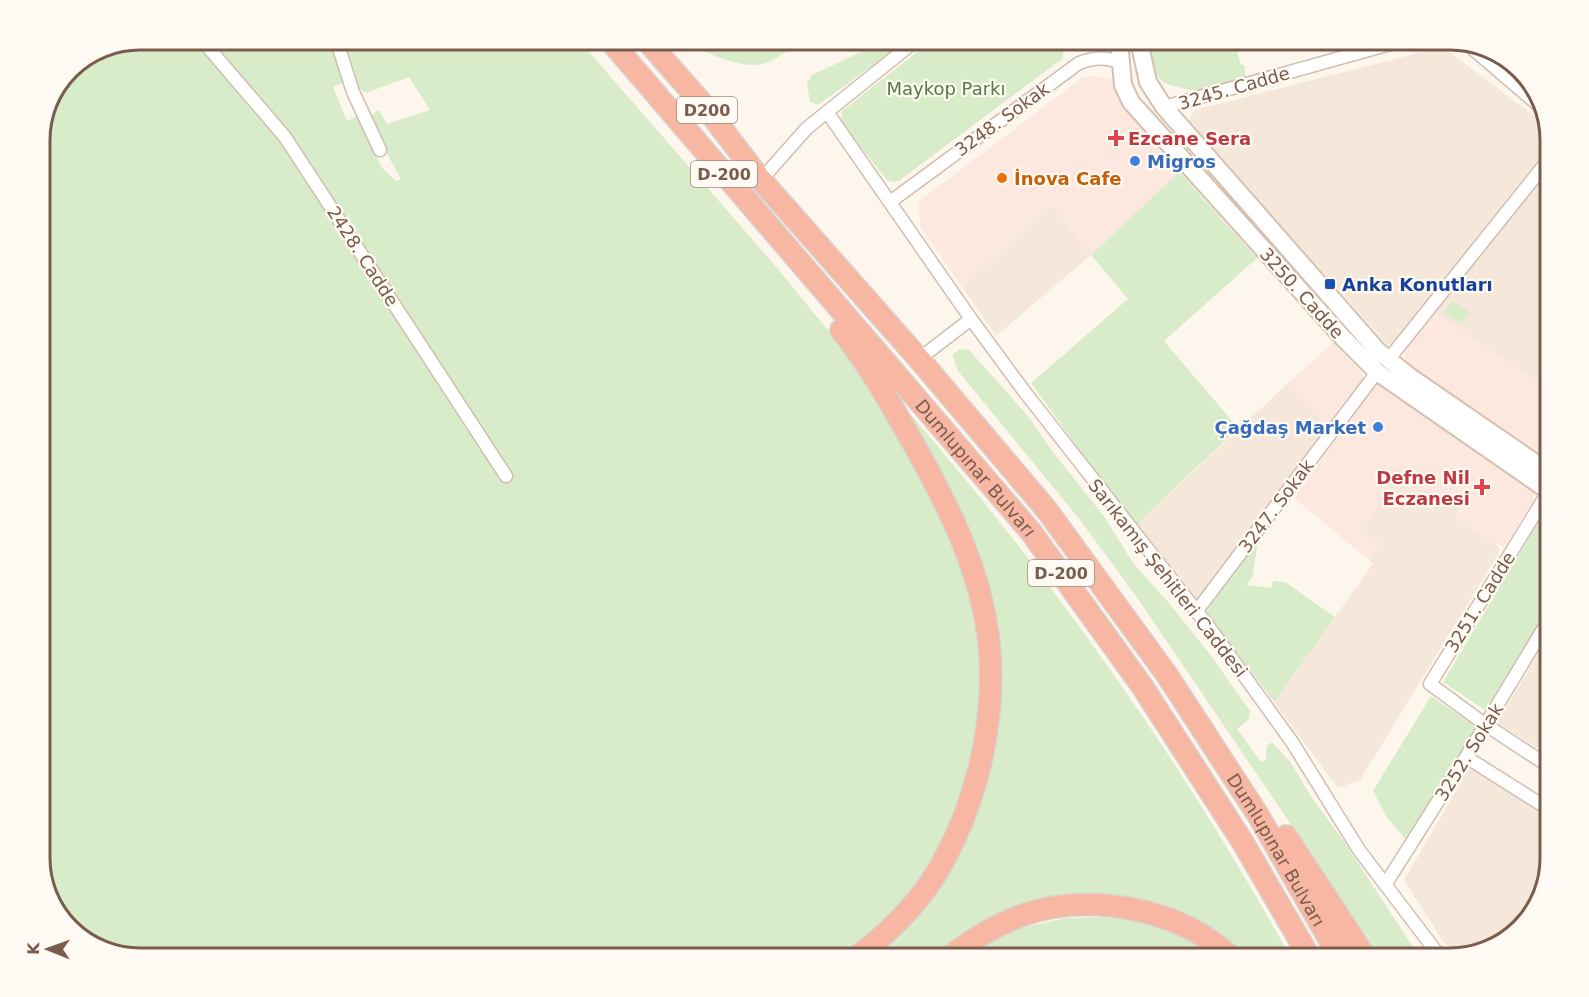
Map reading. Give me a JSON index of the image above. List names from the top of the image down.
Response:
{
  "streets": {
    "highway": ["D200", "D-200", "Dumlupınar Bulvarı"],
    "street": [
      "3245. Cadde",
      "3248. Sokak",
      "2428. Cadde",
      "3250. Cadde",
      "3247. Sokak",
      "Sarıkamış Şehitleri Caddesi",
      "3251. Cadde",
      "3252. Sokak"
    ]
  },
  "crossings": [
    ["3245. Cadde", "3250. Cadde"],
    ["3248. Sokak", "3250. Cadde"],
    ["3248. Sokak", "Sarıkamış Şehitleri Caddesi"],
    ["3250. Cadde", "3247. Sokak"],
    ["3247. Sokak", "Sarıkamış Şehitleri Caddesi"],
    ["Sarıkamış Şehitleri Caddesi", "3252. Sokak"],
    ["3251. Cadde", "3252. Sokak"]
  ],
  "parks": ["Maykop Parkı"],
  "places": {
    "health": ["Ezcane Sera", "Defne Nil Eczanesi"],
    "other": ["Migros", "İnova Cafe", "Çağdaş Market"],
    "transit": ["Anka Konutları"]
  },
  "north": "left"
}
